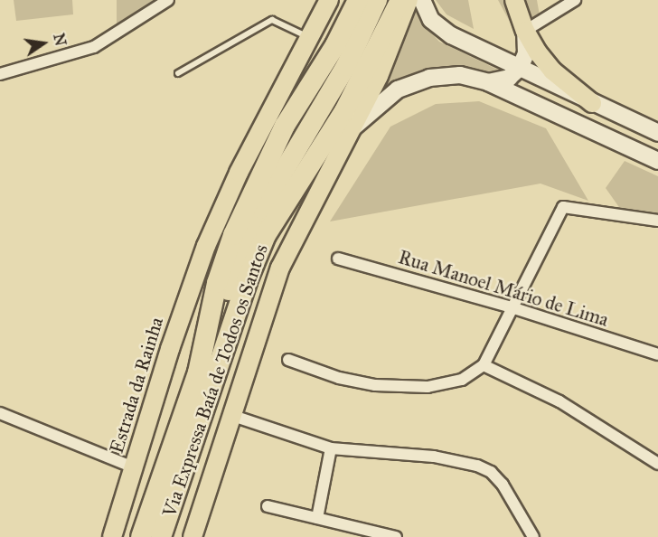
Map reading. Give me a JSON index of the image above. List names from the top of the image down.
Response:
{
  "streets": {
    "highway": ["Via Expressa Baía de Todos os Santos"],
    "main road": ["Estrada da Rainha"],
    "street": ["Rua Manoel Mário de Lima"]
  },
  "north": "right"
}
